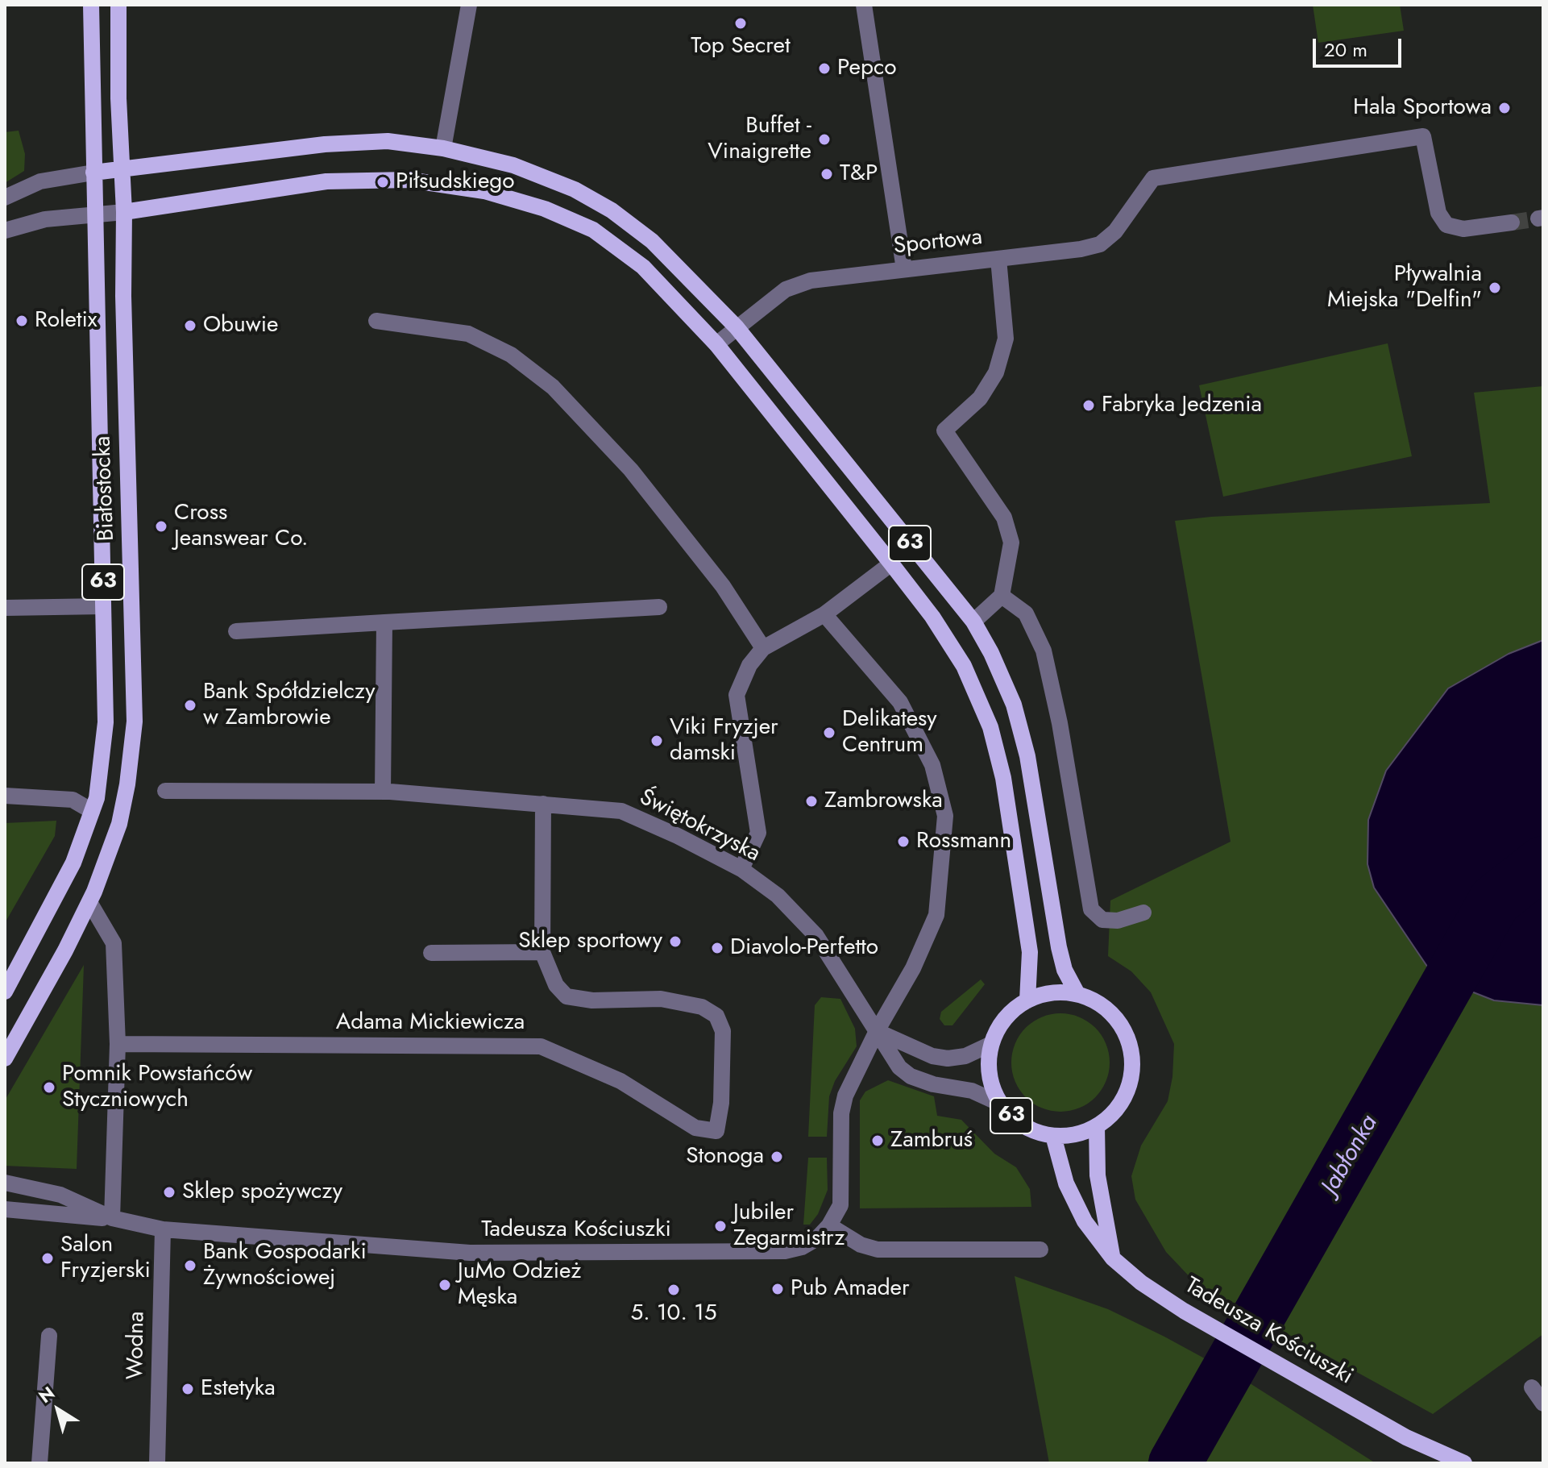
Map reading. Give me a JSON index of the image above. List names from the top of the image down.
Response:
{
  "streets": {
    "main road": ["Białostocka", "63", "Tadeusza Kościuszki"],
    "street": [
      "Sportowa",
      "Świętokrzyska",
      "Adama Mickiewicza",
      "Wodna"
    ]
  },
  "crossings": [
    ["Sportowa", "63"],
    ["Białostocka", "63"],
    ["63", "Świętokrzyska"],
    ["63", "Tadeusza Kościuszki"],
    ["Świętokrzyska", "Adama Mickiewicza"],
    ["Świętokrzyska", "Tadeusza Kościuszki"],
    ["Tadeusza Kościuszki", "Wodna"]
  ],
  "water": ["Jabłonka"],
  "places": [
    "Top Secret",
    "Pepco",
    "Hala Sportowa",
    "Buffet - Vinaigrette",
    "T&P",
    "Piłsudskiego",
    "Pływalnia Miejska \"Delfin\"",
    "Roletix",
    "Obuwie",
    "Fabryka Jedzenia",
    "Cross Jeanswear Co.",
    "Bank Spółdzielczy w Zambrowie",
    "Delikatesy Centrum",
    "Viki Fryzjer damski",
    "Zambrowska",
    "Rossmann",
    "Sklep sportowy",
    "Diavolo-Perfetto",
    "Pomnik Powstańców Styczniowych",
    "Zambruś",
    "Stonoga",
    "Sklep spożywczy",
    "Jubiler Zegarmistrz",
    "Salon Fryzjerski",
    "Bank Gospodarki Żywnościowej",
    "JuMo Odzież Męska",
    "Pub Amader",
    "5. 10. 15",
    "Estetyka"
  ],
  "scale_bar": "20 m",
  "north": "top left"
}
